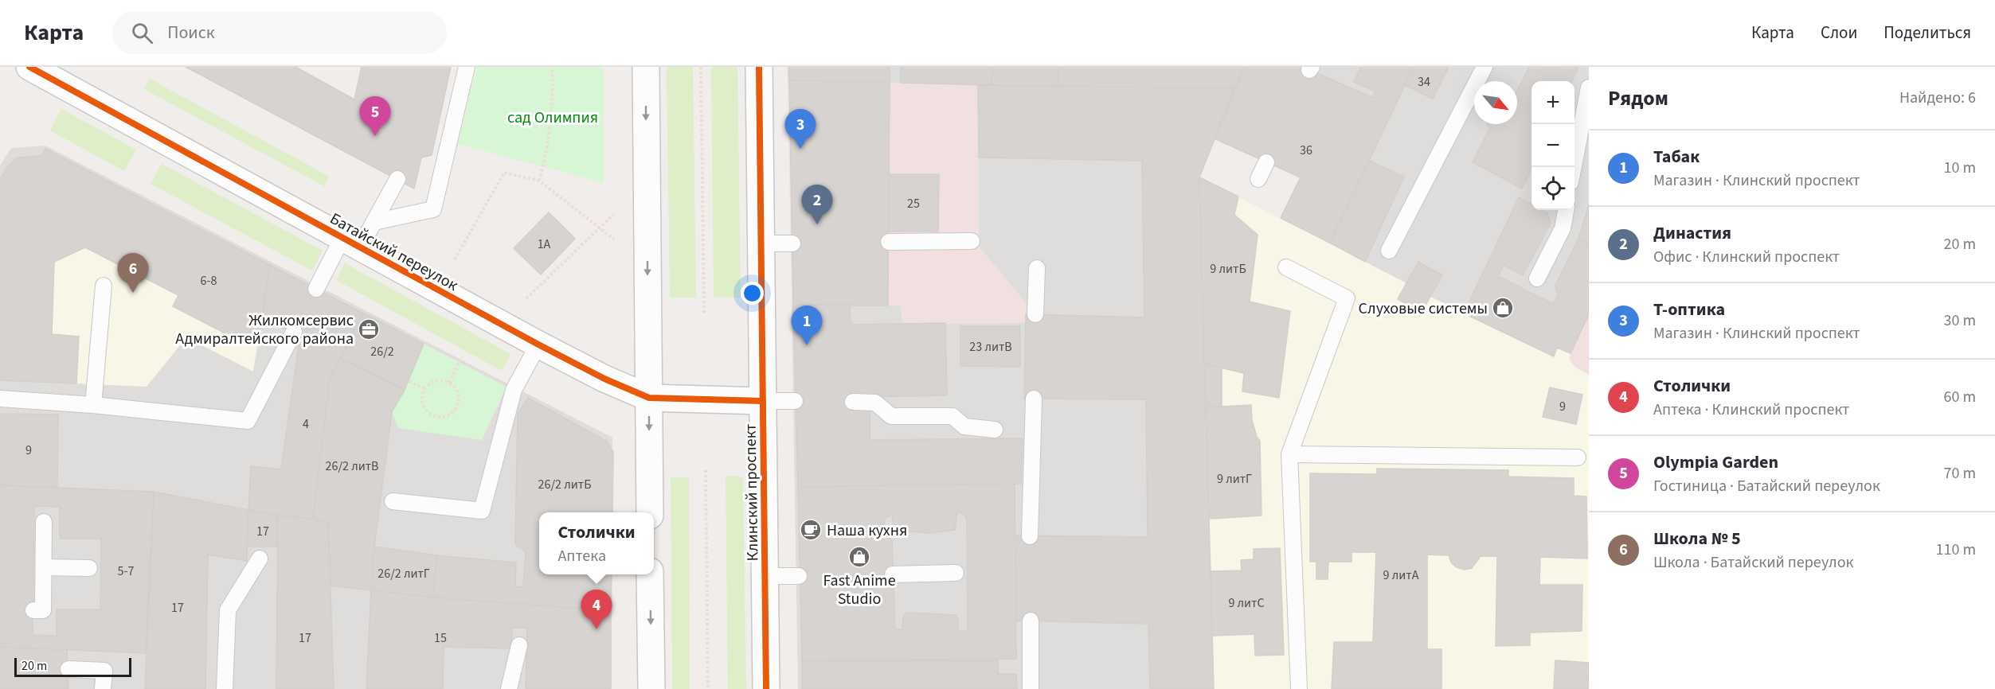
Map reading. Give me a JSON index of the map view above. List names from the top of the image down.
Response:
{
  "streets": {
    "street": ["Батайский переулок", "Клинский проспект"]
  },
  "crossings": [
    ["Батайский переулок", "Клинский проспект"]
  ],
  "parks": ["сад Олимпия"],
  "places": {
    "shop": ["Слуховые системы", "Fast Anime Studio"],
    "office": ["Жилкомсервис Адмиралтейского района"],
    "cafe": ["Наша кухня"]
  },
  "house_numbers": [
    "34",
    "36",
    "25",
    "1А",
    "9 литБ",
    "6-8",
    "23 литВ",
    "26/2",
    "9",
    "4",
    "9",
    "26/2 литВ",
    "9 литГ",
    "26/2 литБ",
    "17",
    "5-7",
    "26/2 литГ",
    "9 литА",
    "9 литС",
    "17",
    "17",
    "15"
  ],
  "scale_bar": "20 m",
  "north": "bottom right",
  "page": {
    "header": "Карта",
    "search": "Поиск",
    "nav": ["Карта", "Слои", "Поделиться"],
    "heading": ["Рядом", "Найдено: 6"],
    "map_buttons": ["+", "−"],
    "pins": [
      "5",
      "3",
      "2",
      "6",
      "1",
      "4"
    ],
    "list": [
      {
        "mark": "1",
        "name": "Табак",
        "note": "Магазин · Клинский проспект",
        "value": "10 m"
      },
      {
        "mark": "2",
        "name": "Династия",
        "note": "Офис · Клинский проспект",
        "value": "20 m"
      },
      {
        "mark": "3",
        "name": "Т-оптика",
        "note": "Магазин · Клинский проспект",
        "value": "30 m"
      },
      {
        "mark": "4",
        "name": "Столички",
        "note": "Аптека · Клинский проспект",
        "value": "60 m"
      },
      {
        "mark": "5",
        "name": "Olympiа Garden",
        "note": "Гостиница · Батайский переулок",
        "value": "70 m"
      },
      {
        "mark": "6",
        "name": "Школа № 5",
        "note": "Школа · Батайский переулок",
        "value": "110 m"
      }
    ],
    "popup": ["Столички", "Аптека"],
    "scale": "20 m"
  }
}
